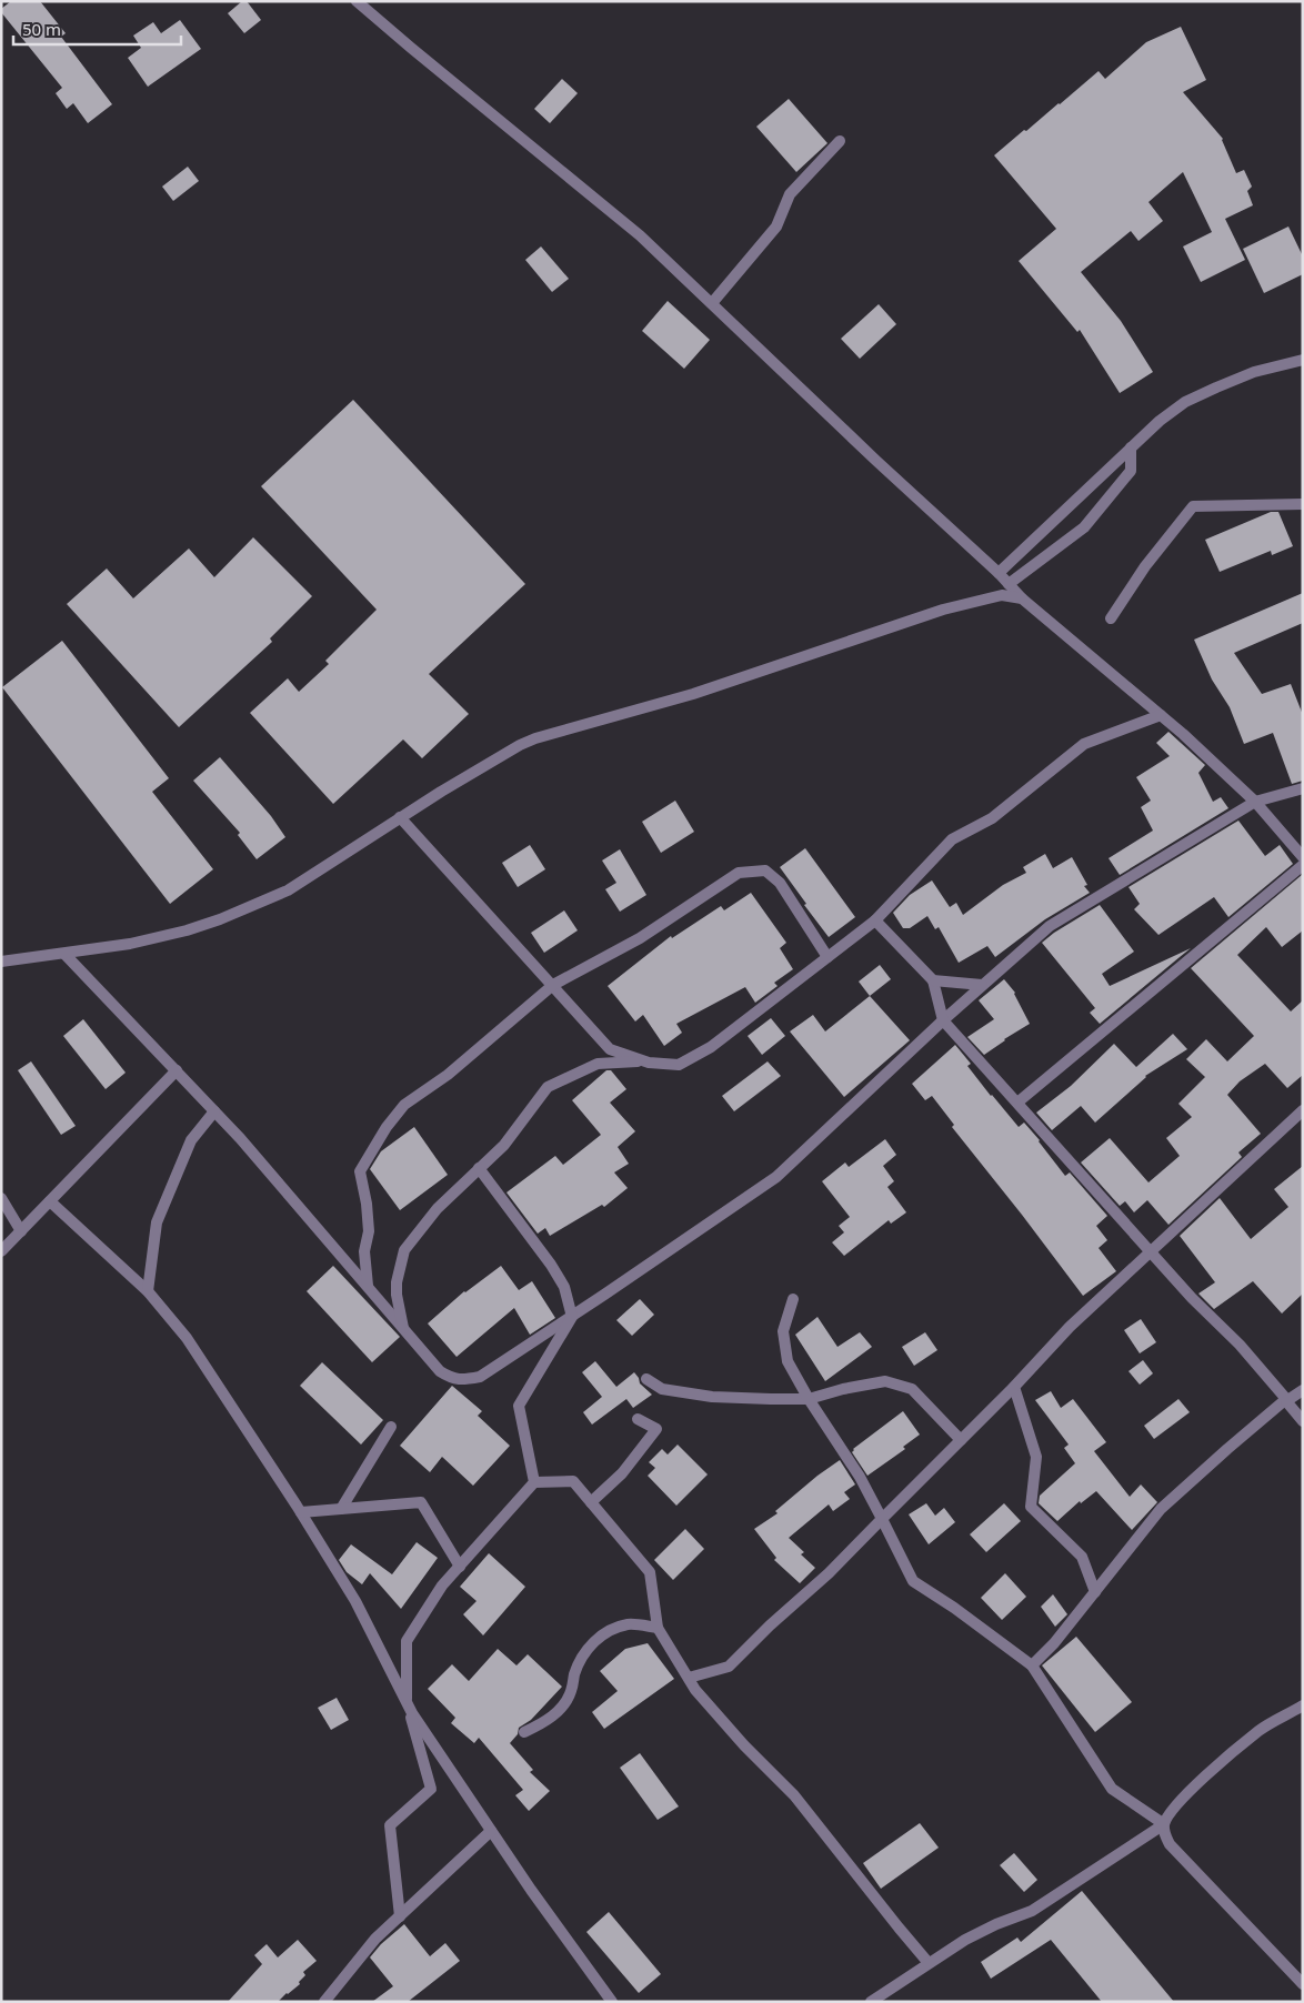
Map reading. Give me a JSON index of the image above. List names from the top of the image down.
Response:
{
  "scale_bar": "50 m"
}
